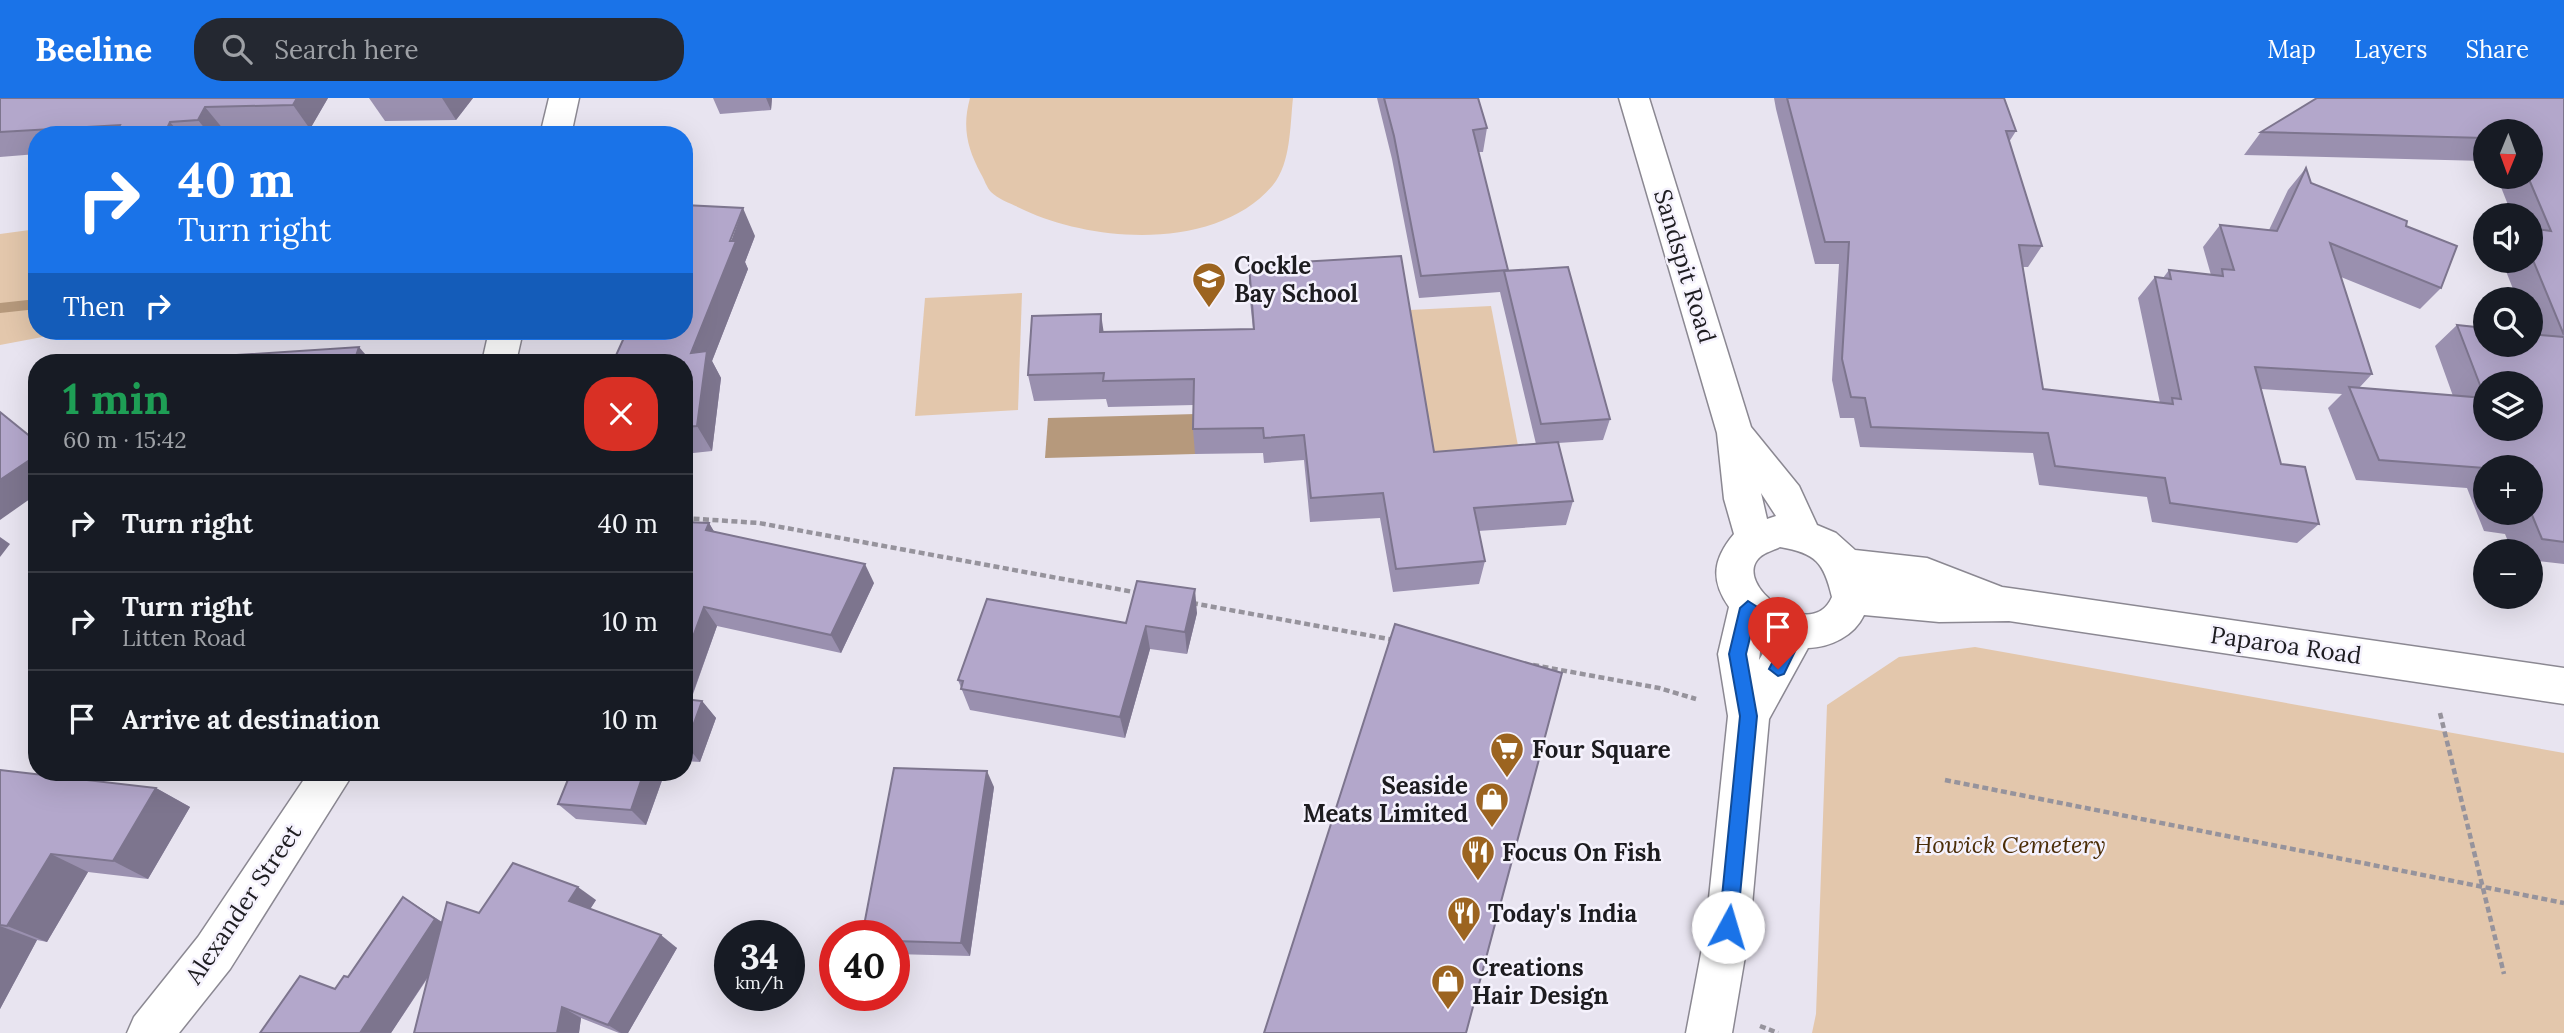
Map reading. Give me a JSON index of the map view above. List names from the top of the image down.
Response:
{
  "streets": {
    "main road": ["Sandspit Road", "Paparoa Road", "Alexander Street"]
  },
  "crossings": [
    ["Sandspit Road", "Paparoa Road"]
  ],
  "parks": ["Howick Cemetery"],
  "places": {
    "school or university": ["Cockle Bay School"],
    "supermarket": ["Four Square"],
    "shop": ["Seaside Meats Limited", "Creations Hair Design"],
    "restaurant": ["Focus On Fish", "Today's India"]
  },
  "north": "bottom",
  "page": {
    "header": "Beeline",
    "search": "Search here",
    "nav": ["Map", "Layers", "Share"],
    "map_buttons": ["+", "−"],
    "turn": ["40 m", "Turn right"],
    "then": "Then",
    "heading": ["1 min", "60 m · 15:42"],
    "list": [
      {
        "name": "Turn right",
        "value": "40 m"
      },
      {
        "name": "Turn right",
        "note": "Litten Road",
        "value": "10 m"
      },
      {
        "name": "Arrive at destination",
        "value": "10 m"
      }
    ],
    "speed": "34 km/h",
    "limit": "40"
  }
}
